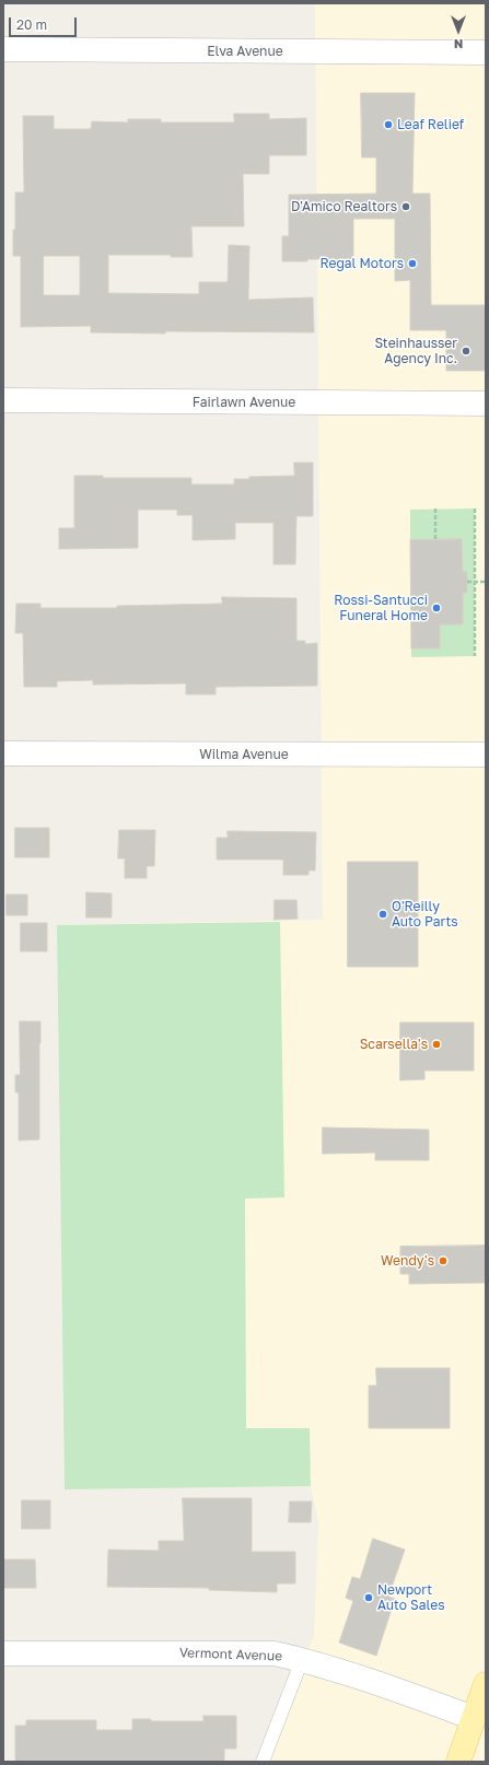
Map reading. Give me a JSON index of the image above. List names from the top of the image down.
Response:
{
  "streets": {
    "street": [
      "Elva Avenue",
      "Fairlawn Avenue",
      "Wilma Avenue",
      "Vermont Avenue"
    ]
  },
  "places": [
    "Leaf Relief",
    "D'Amico Realtors",
    "Regal Motors",
    "Steinhausser Agency Inc.",
    "Rossi-Santucci Funeral Home",
    "O'Reilly Auto Parts",
    "Scarsella's",
    "Wendy's",
    "Newport Auto Sales"
  ],
  "scale_bar": "20 m",
  "north": "bottom"
}
